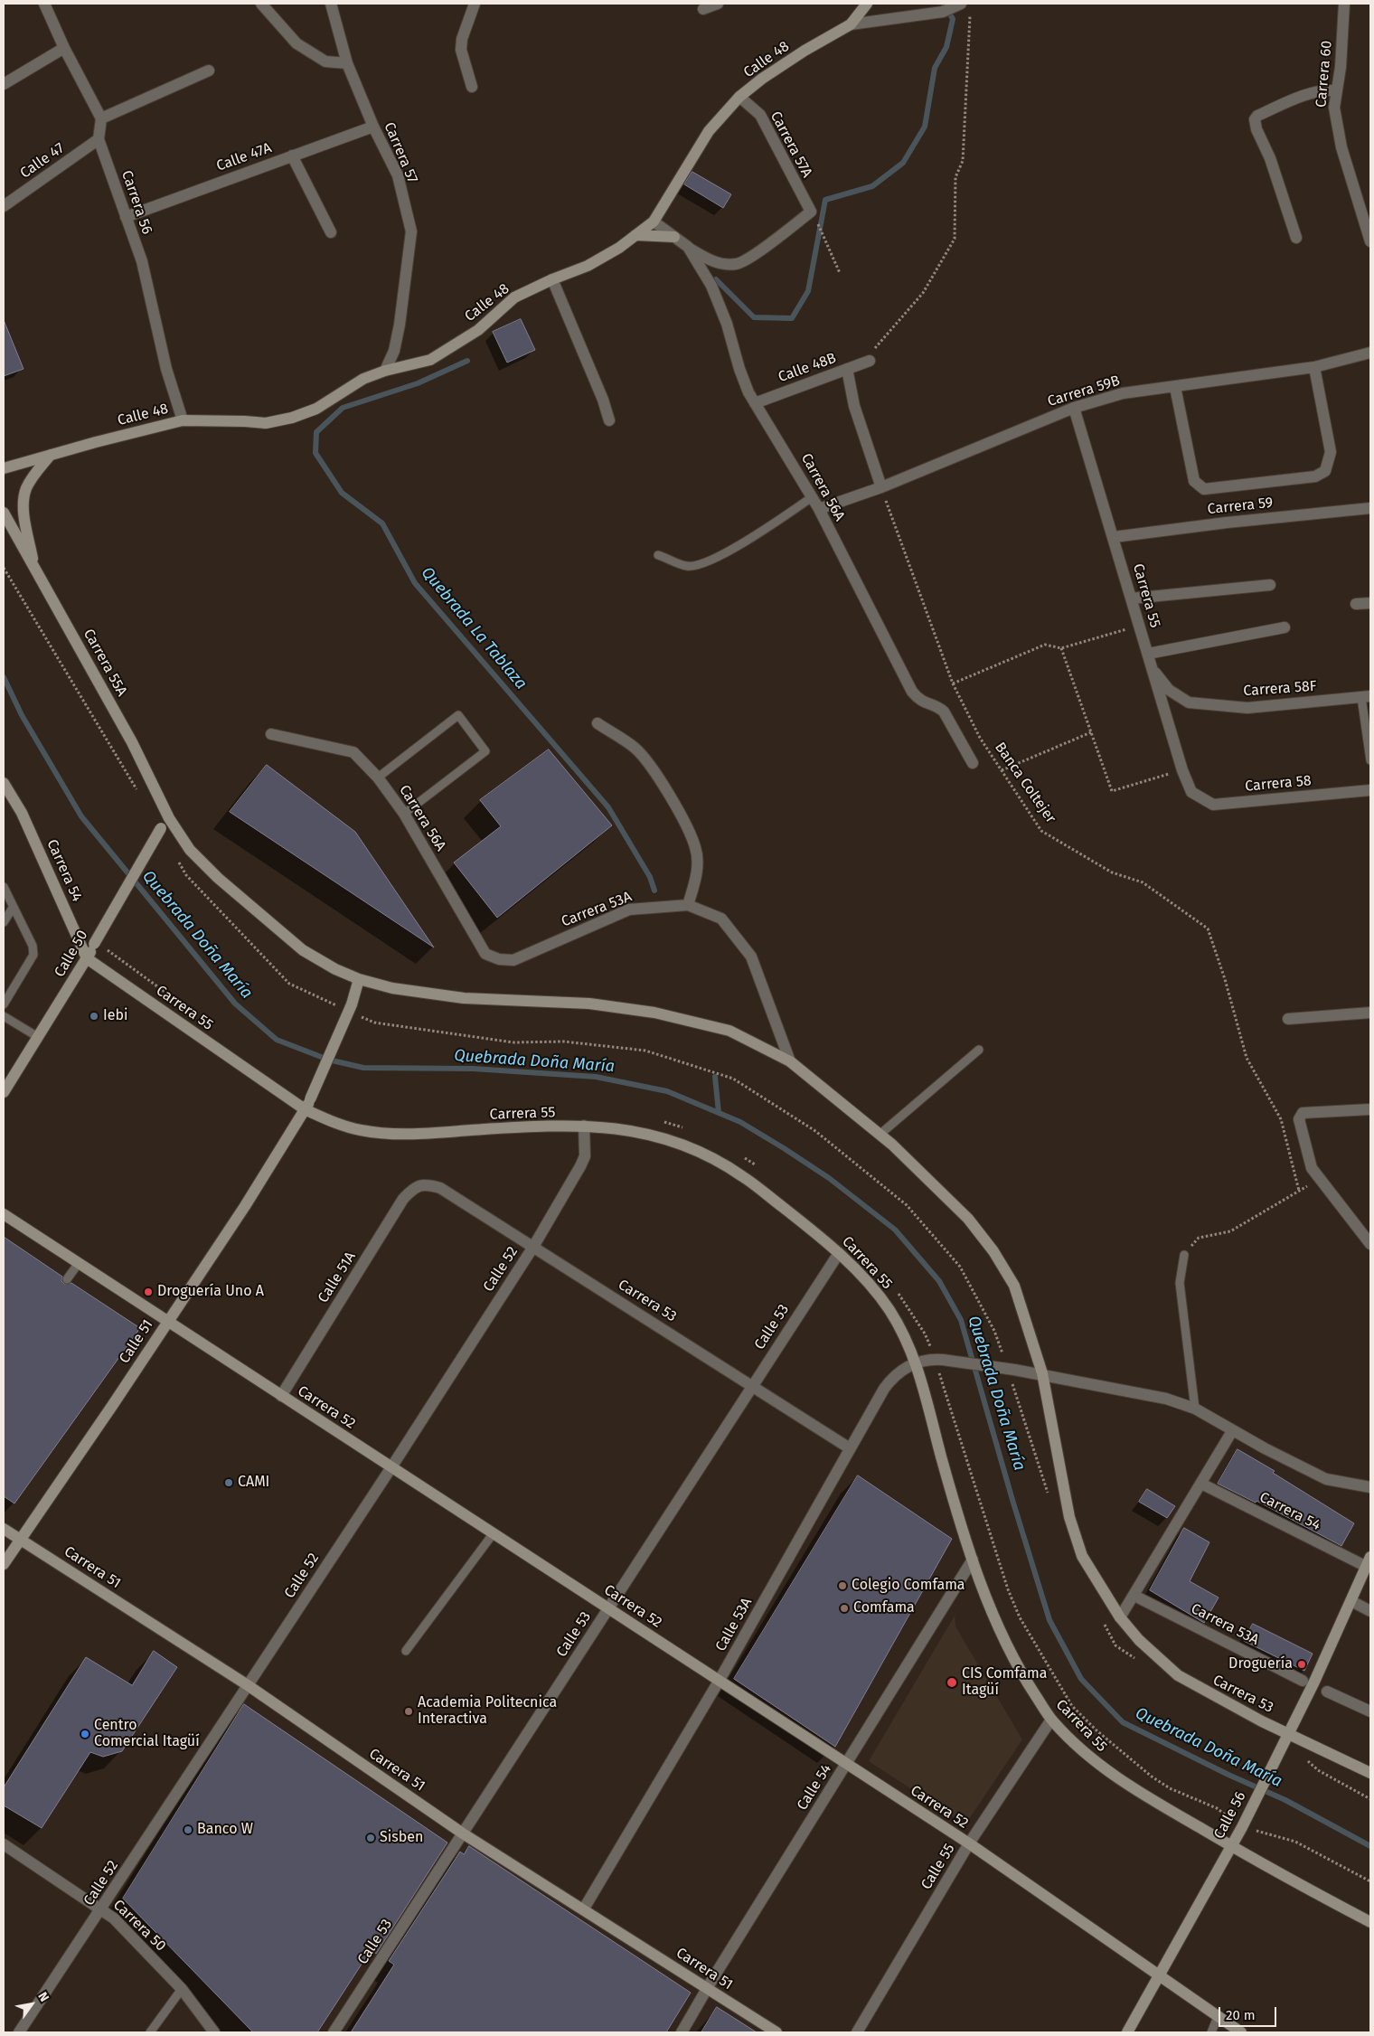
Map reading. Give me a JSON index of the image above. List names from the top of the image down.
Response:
{
  "streets": {
    "street": [
      "Calle 48",
      "Carrera 60",
      "Carrera 57A",
      "Carrera 57",
      "Calle 47A",
      "Calle 47",
      "Carrera 56",
      "Calle 48B",
      "Carrera 59B",
      "Carrera 56A",
      "Carrera 59",
      "Carrera 55",
      "Carrera 55A",
      "Carrera 58F",
      "Carrera 58",
      "Carrera 54",
      "Carrera 53A",
      "Calle 50",
      "Calle 52",
      "Calle 51A",
      "Carrera 53",
      "Calle 53",
      "Calle 51",
      "Carrera 52",
      "Carrera 51",
      "Calle 53A",
      "Calle 54",
      "Calle 56",
      "Calle 55",
      "Carrera 50"
    ],
    "path": ["Banca Coltejer"]
  },
  "crossings": [
    ["Calle 48", "Carrera 57A"],
    ["Calle 48", "Carrera 57"],
    ["Calle 48", "Carrera 56"],
    ["Calle 48", "Carrera 56A"],
    ["Carrera 57", "Calle 47A"],
    ["Calle 47A", "Carrera 56"],
    ["Calle 47", "Carrera 56"],
    ["Calle 48B", "Carrera 56A"],
    ["Carrera 59B", "Carrera 56A"],
    ["Carrera 59B", "Carrera 55"],
    ["Carrera 59B", "Banca Coltejer"],
    ["Carrera 56A", "Carrera 53A"],
    ["Carrera 59", "Carrera 55"],
    ["Carrera 55", "Carrera 58F"],
    ["Carrera 55", "Carrera 58"],
    ["Carrera 55", "Carrera 54"],
    ["Carrera 55", "Calle 50"],
    ["Carrera 55", "Calle 52"],
    ["Carrera 55", "Calle 53"],
    ["Carrera 55", "Calle 51"],
    ["Carrera 55", "Calle 53A"],
    ["Carrera 55", "Calle 54"],
    ["Carrera 55", "Calle 56"],
    ["Carrera 55", "Calle 55"],
    ["Carrera 55A", "Carrera 53A"],
    ["Carrera 55A", "Calle 50"],
    ["Carrera 55A", "Carrera 53"],
    ["Carrera 55A", "Calle 51"],
    ["Carrera 54", "Calle 50"],
    ["Carrera 54", "Calle 56"],
    ["Carrera 53A", "Carrera 53"],
    ["Calle 52", "Carrera 53"],
    ["Calle 52", "Carrera 52"],
    ["Calle 52", "Carrera 51"],
    ["Calle 52", "Carrera 50"],
    ["Calle 51A", "Carrera 53"],
    ["Calle 51A", "Carrera 52"],
    ["Carrera 53", "Calle 53"],
    ["Carrera 53", "Calle 53A"],
    ["Carrera 53", "Calle 56"],
    ["Calle 53", "Carrera 52"],
    ["Calle 53", "Carrera 51"],
    ["Calle 51", "Carrera 52"],
    ["Calle 51", "Carrera 51"],
    ["Carrera 52", "Calle 53A"],
    ["Carrera 52", "Calle 54"],
    ["Carrera 52", "Calle 56"],
    ["Carrera 52", "Calle 55"],
    ["Carrera 51", "Calle 53A"],
    ["Carrera 51", "Calle 54"]
  ],
  "water": ["Quebrada La Tablaza", "Quebrada Doña María"],
  "places": [
    "Iebi",
    "Droguería Uno A",
    "CAMI",
    "Colegio Comfama",
    "Comfama",
    "Droguería",
    "CIS Comfama Itagüí",
    "Academia Politecnica Interactiva",
    "Centro Comercial Itagüí",
    "Banco W",
    "Sisben"
  ],
  "scale_bar": "20 m",
  "north": "top right"
}
